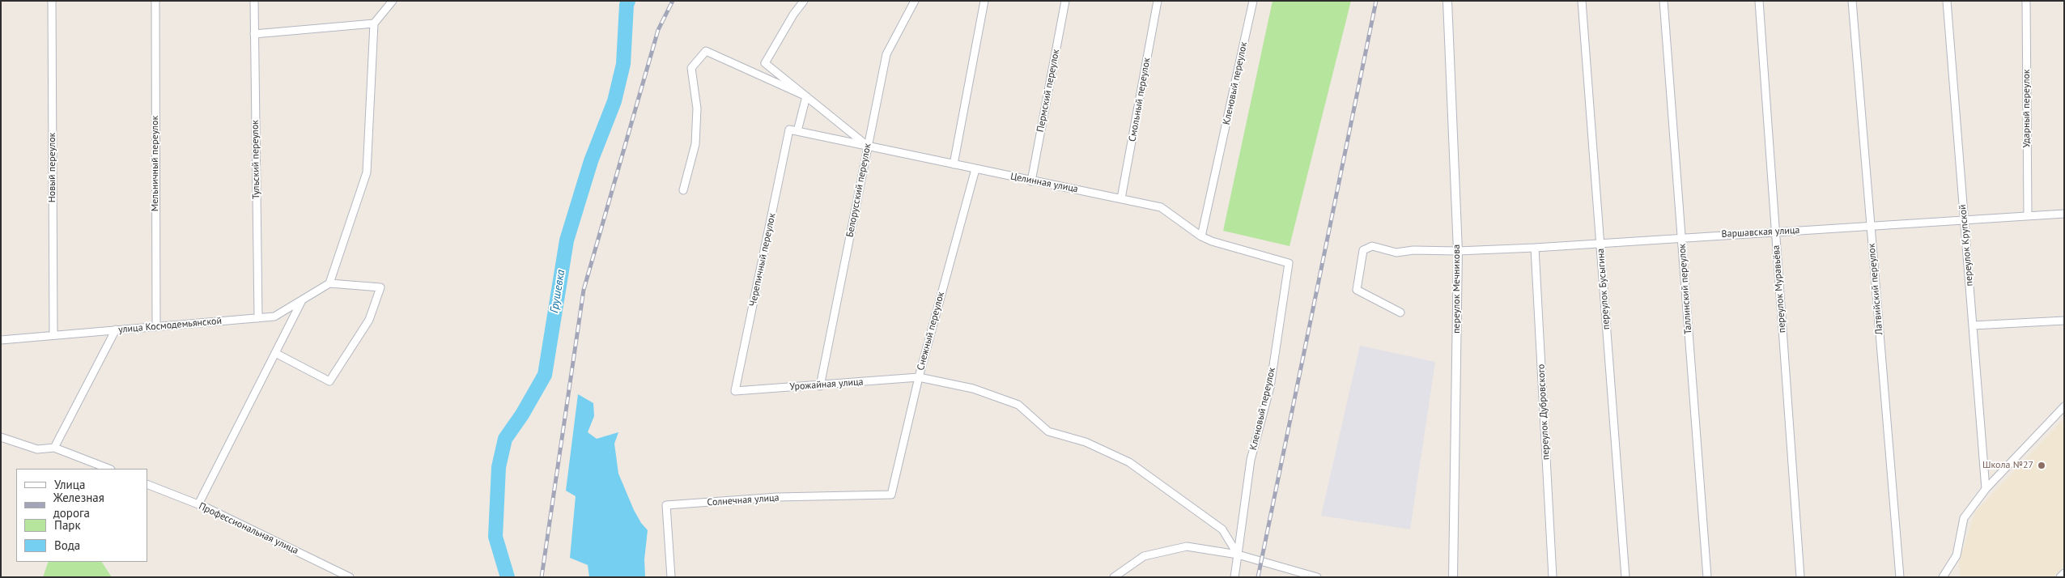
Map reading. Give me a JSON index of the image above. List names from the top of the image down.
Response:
{
  "streets": {
    "street": [
      "Кленовый переулок",
      "Пермский переулок",
      "Смольный переулок",
      "Ударный переулок",
      "Тульский переулок",
      "Мельничный переулок",
      "Новый переулок",
      "Целинная улица",
      "Белорусский переулок",
      "Варшавская улица",
      "переулок Крупской",
      "Черепичный переулок",
      "переулок Мечникова",
      "переулок Бусыгина",
      "Таллинский переулок",
      "переулок Муравьёва",
      "Латвийский переулок",
      "улица Космодемьянской",
      "Снежный переулок",
      "Урожайная улица",
      "переулок Дубровского",
      "Солнечная улица",
      "Профессиональная улица"
    ]
  },
  "crossings": [
    ["Кленовый переулок", "Целинная улица"],
    ["Кленовый переулок", "Урожайная улица"],
    ["Пермский переулок", "Целинная улица"],
    ["Смольный переулок", "Целинная улица"],
    ["Ударный переулок", "Варшавская улица"],
    ["Тульский переулок", "улица Космодемьянской"],
    ["Мельничный переулок", "улица Космодемьянской"],
    ["Новый переулок", "улица Космодемьянской"],
    ["Целинная улица", "Белорусский переулок"],
    ["Целинная улица", "Черепичный переулок"],
    ["Целинная улица", "Снежный переулок"],
    ["Белорусский переулок", "Урожайная улица"],
    ["Варшавская улица", "переулок Крупской"],
    ["Варшавская улица", "переулок Мечникова"],
    ["Варшавская улица", "переулок Бусыгина"],
    ["Варшавская улица", "Таллинский переулок"],
    ["Варшавская улица", "переулок Муравьёва"],
    ["Варшавская улица", "Латвийский переулок"],
    ["Варшавская улица", "переулок Дубровского"],
    ["Черепичный переулок", "Урожайная улица"],
    ["Снежный переулок", "Урожайная улица"],
    ["Снежный переулок", "Солнечная улица"]
  ],
  "water": ["Грушевка"],
  "places": ["Школа №27"],
  "legend": [
    "Улица",
    "Железная дорога",
    "Парк",
    "Вода"
  ]
}
